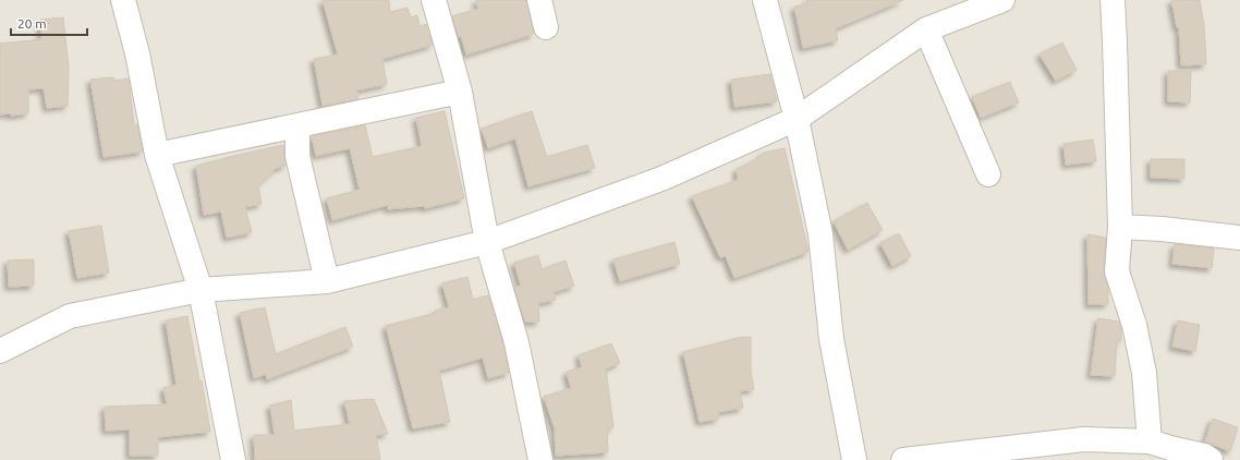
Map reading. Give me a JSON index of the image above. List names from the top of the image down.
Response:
{
  "scale_bar": "20 m"
}
